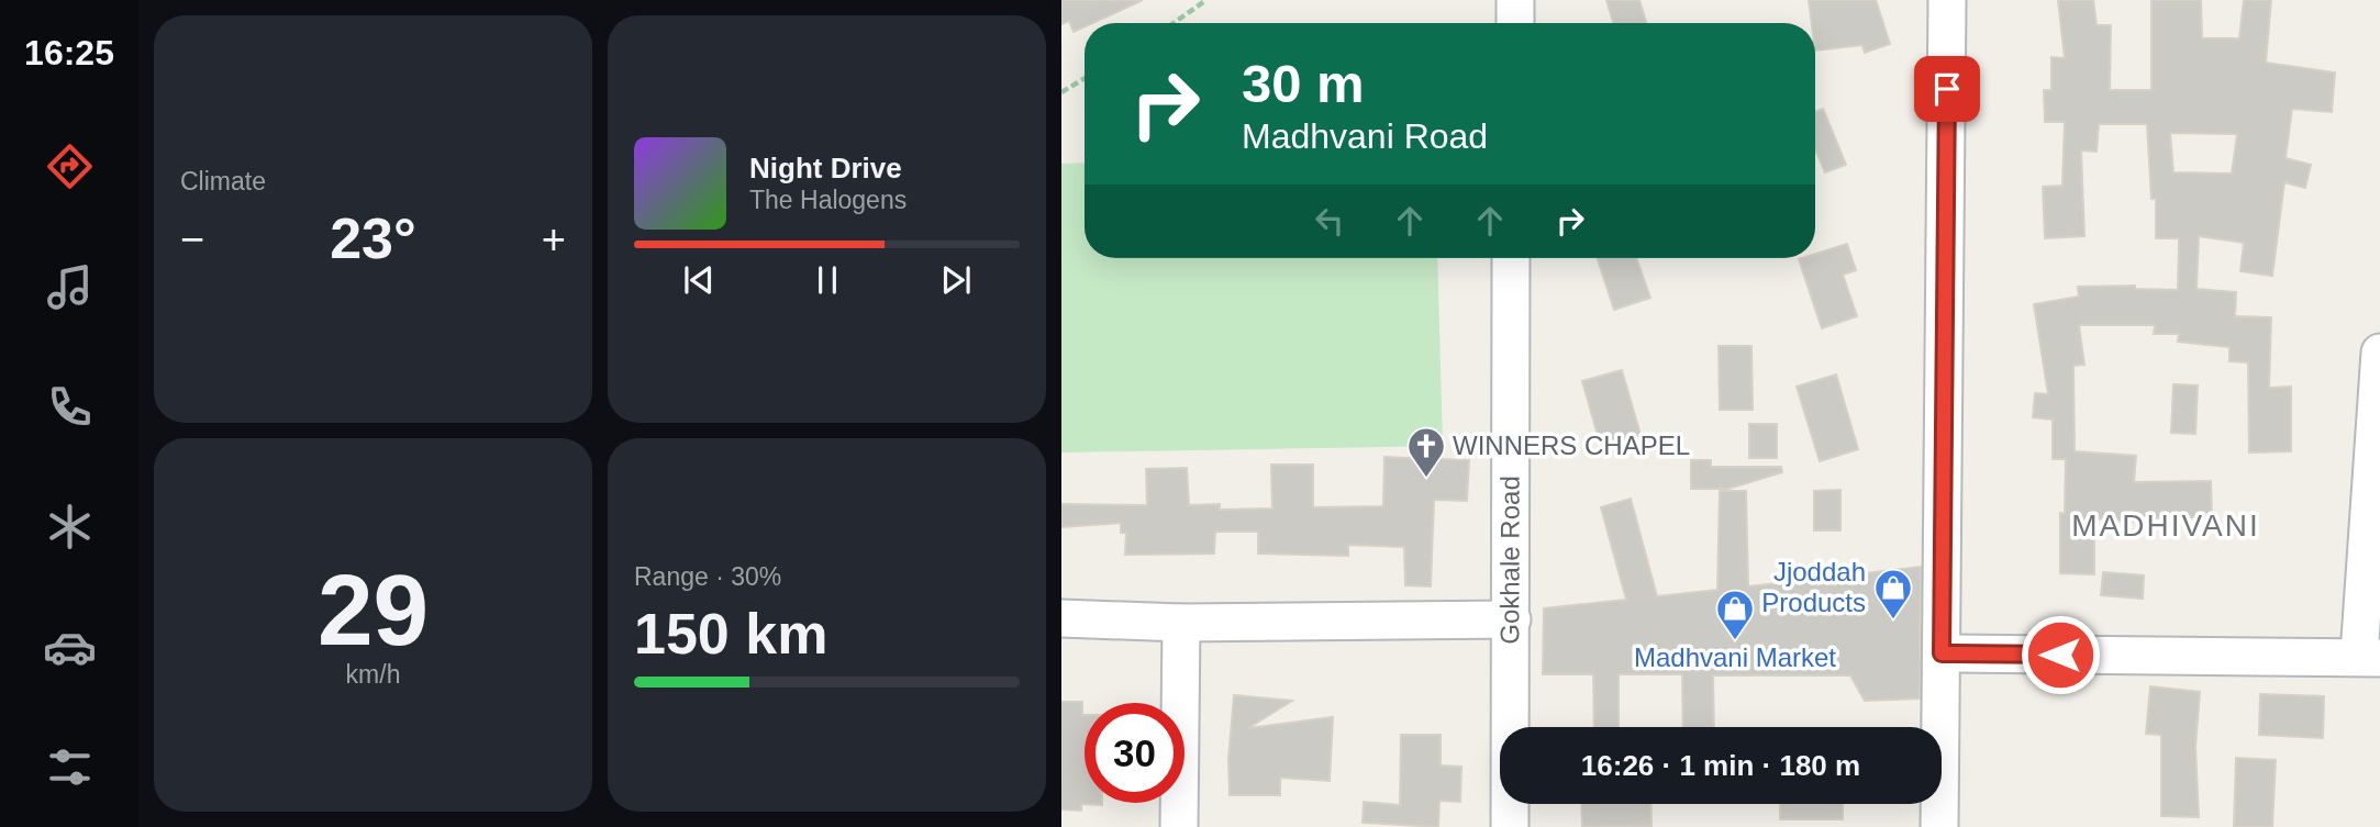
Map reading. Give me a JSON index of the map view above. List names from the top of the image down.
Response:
{
  "streets": {
    "street": ["Gokhale Road"]
  },
  "districts": ["MADHIVANI"],
  "places": {
    "church": ["WINNERS CHAPEL"],
    "shop": ["Jjoddah Products", "Madhvani Market"]
  },
  "page": {
    "tabs": "16:25",
    "tile": [
      "Climate",
      ["29", "km/h"],
      ["Range · 30%", "150 km"]
    ],
    "turn": ["30 m", "Madhvani Road"],
    "song": ["Night Drive", "The Halogens"],
    "heat": ["−", "23°", "+"],
    "limit": "30",
    "trip": "16:26 · 1 min · 180 m"
  }
}
